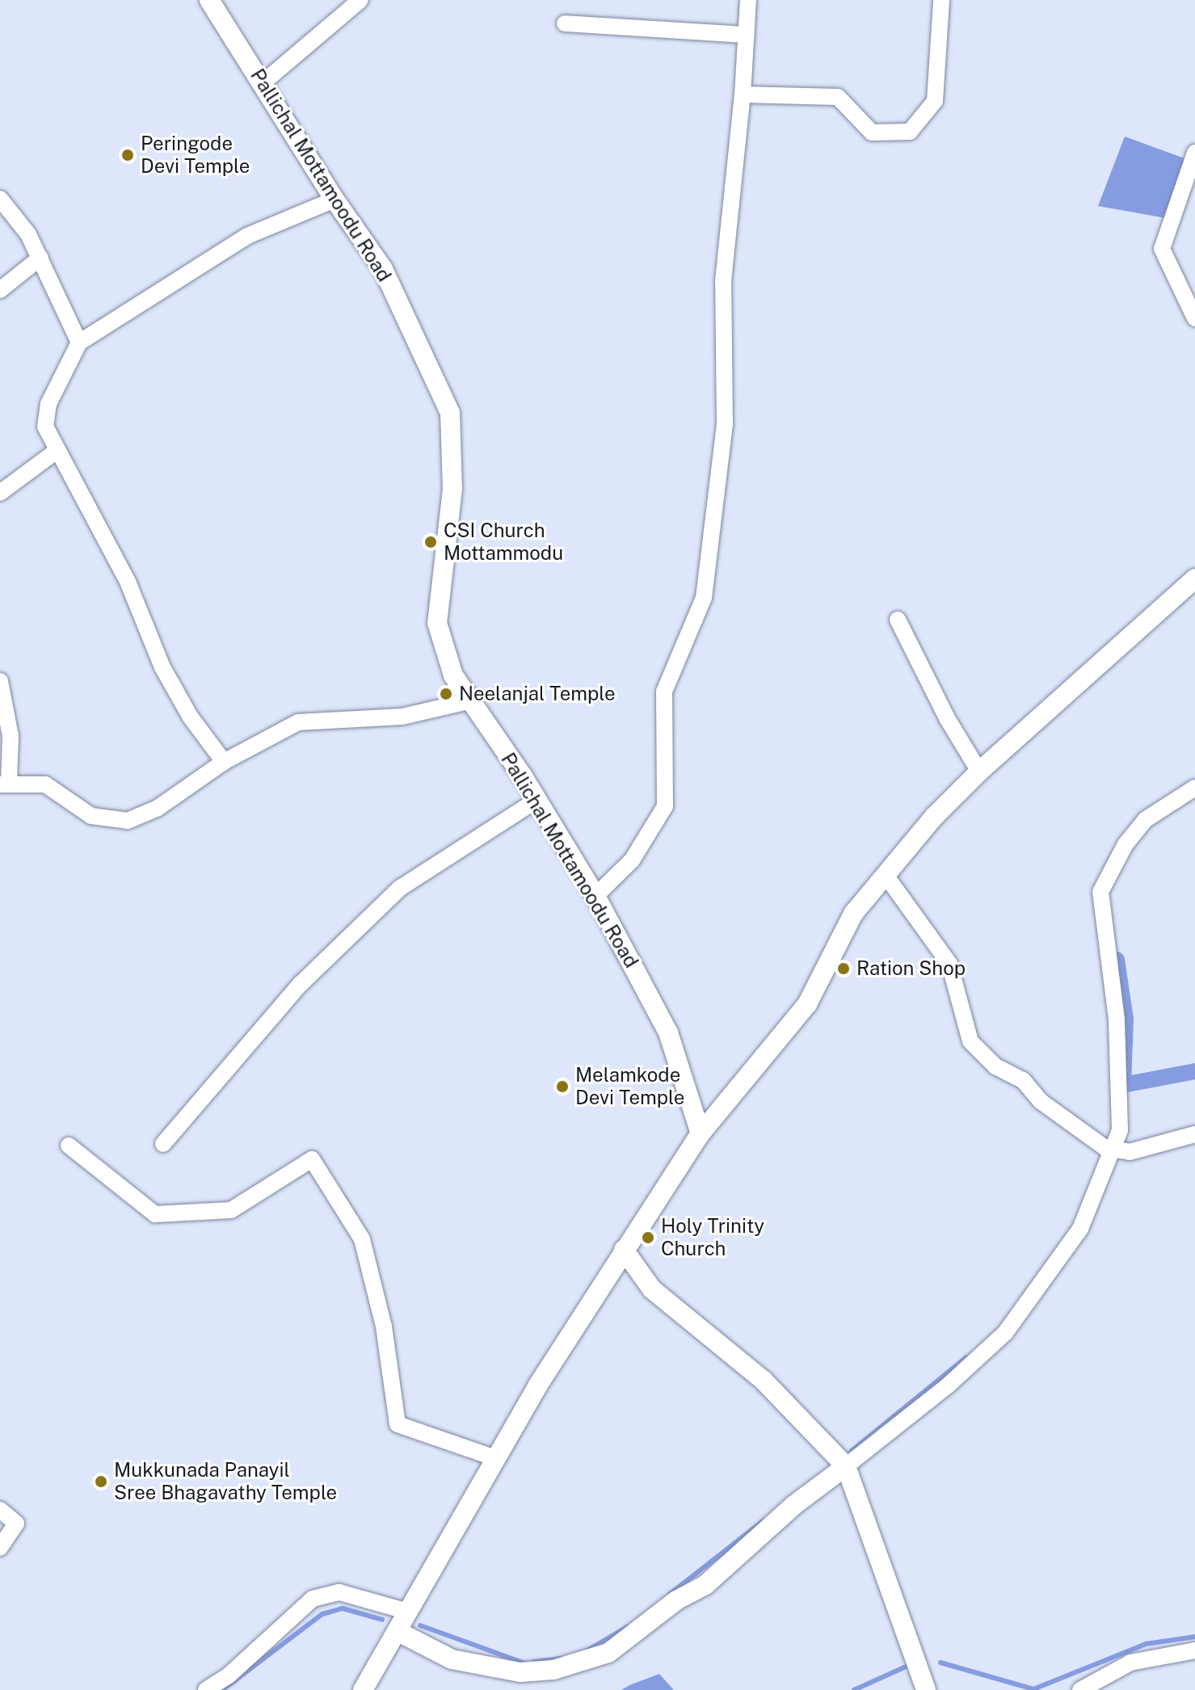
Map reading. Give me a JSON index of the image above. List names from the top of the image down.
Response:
{
  "streets": {
    "street": ["Pallichal Mottamoodu Road"]
  },
  "places": [
    "Peringode Devi Temple",
    "CSI Church Mottammodu",
    "Neelanjal Temple",
    "Ration Shop",
    "Melamkode Devi Temple",
    "Holy Trinity Church",
    "Mukkunada Panayil Sree Bhagavathy Temple"
  ]
}
